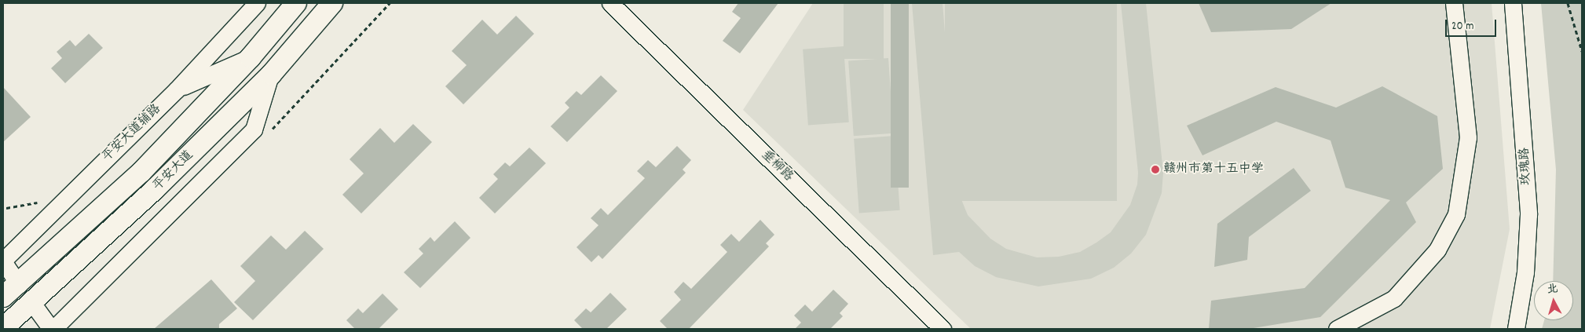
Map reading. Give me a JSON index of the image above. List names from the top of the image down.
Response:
{
  "streets": {
    "main road": ["平安大道"],
    "street": ["平安大道辅路", "垂柳路", "玫瑰路"]
  },
  "places": ["赣州市第十五中学"],
  "scale_bar": "20 m",
  "north": "top"
}
